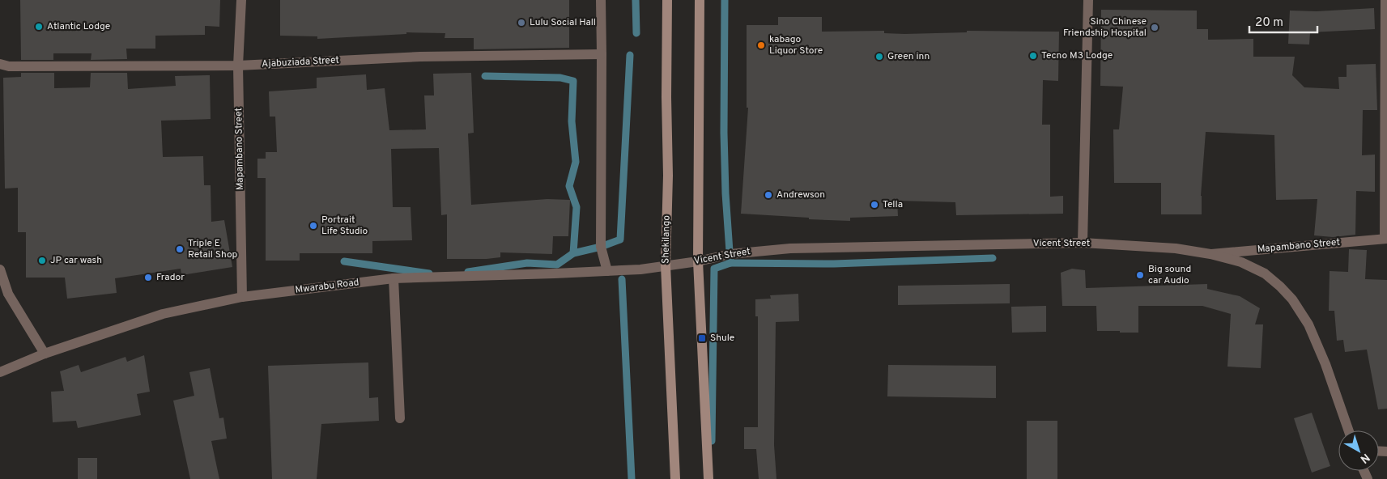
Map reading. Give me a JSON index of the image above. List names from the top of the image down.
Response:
{
  "streets": {
    "main road": ["Shekilango"],
    "street": [
      "Ajabuziada Street",
      "Mapambano Street",
      "Vicent Street",
      "Mwarabu Road"
    ]
  },
  "crossings": [
    ["Ajabuziada Street", "Mapambano Street"],
    ["Mapambano Street", "Vicent Street"],
    ["Mapambano Street", "Mwarabu Road"],
    ["Shekilango", "Vicent Street"],
    ["Shekilango", "Mwarabu Road"],
    ["Vicent Street", "Mwarabu Road"]
  ],
  "places": {
    "other": [
      "Lulu Social Hall",
      "Atlantic Lodge",
      "Sino Chinese Friendship Hospital",
      "kabago Liquor Store",
      "Tecno M3 Lodge",
      "Green inn",
      "Andrewson",
      "Tella",
      "Portrait Life Studio",
      "Triple E Retail Shop",
      "JP car wash",
      "Big sound car Audio",
      "Frador"
    ],
    "transit": ["Shule"]
  },
  "scale_bar": "20 m",
  "north": "bottom right"
}
